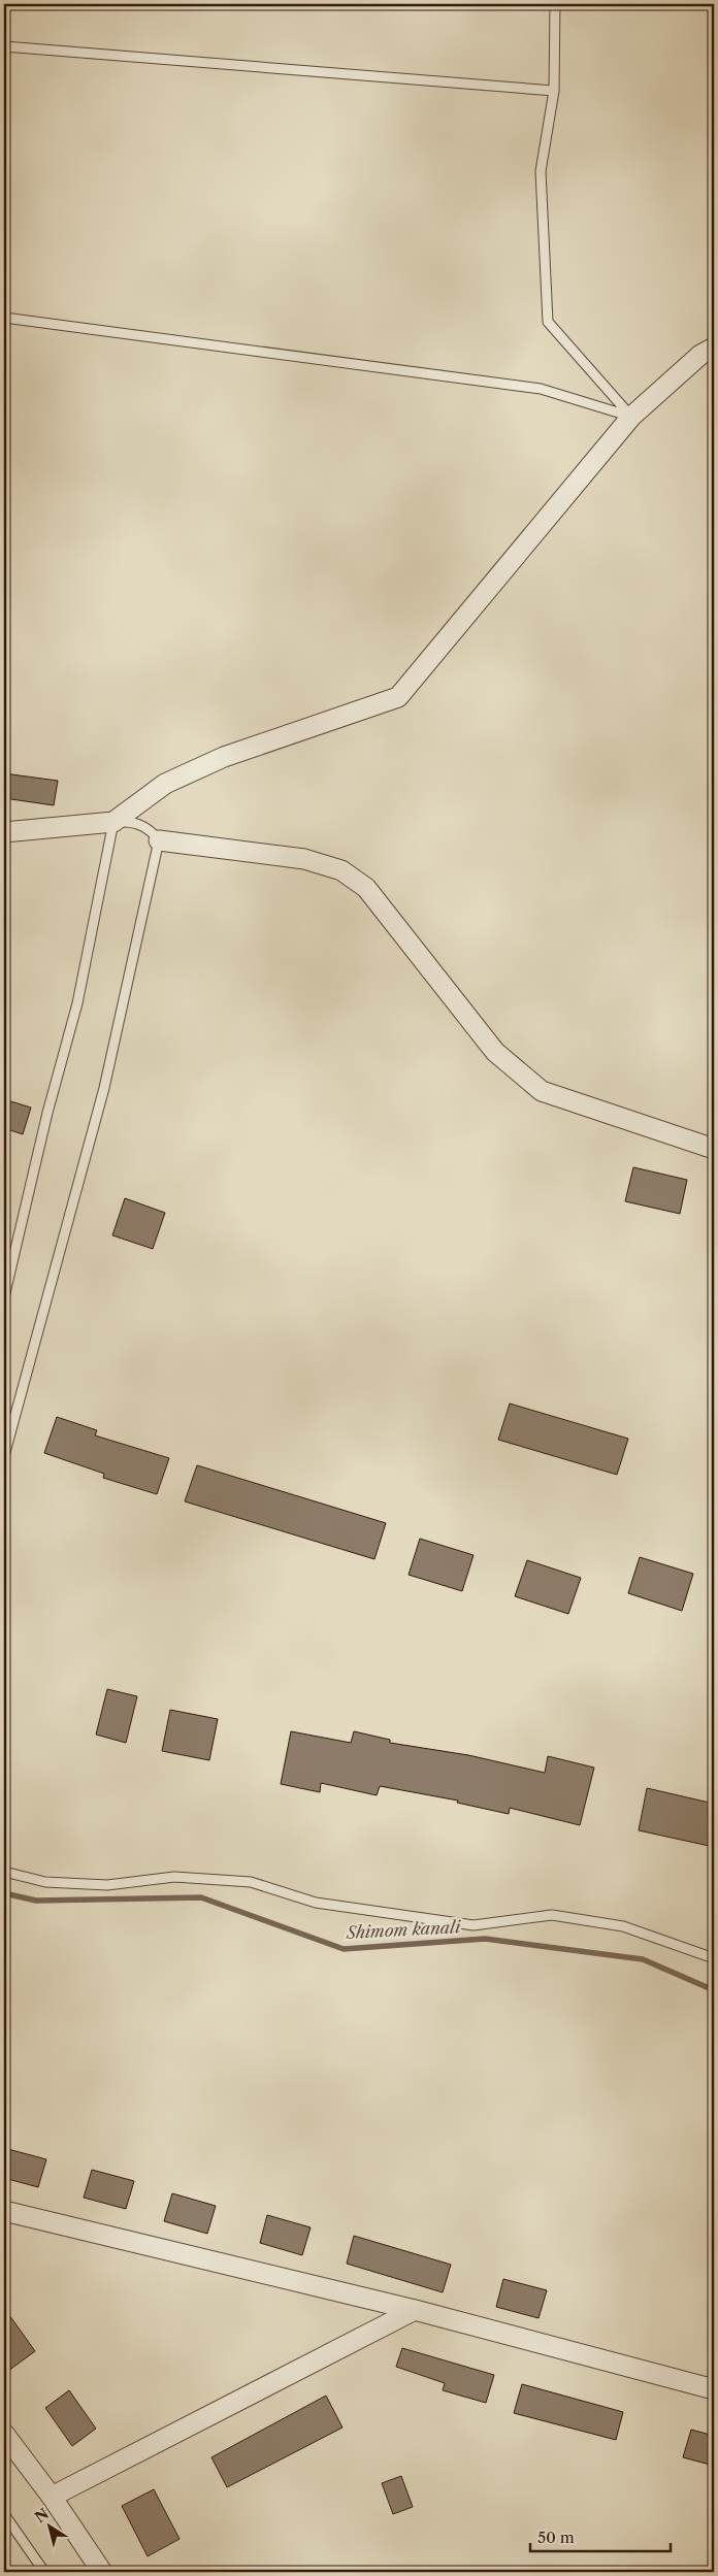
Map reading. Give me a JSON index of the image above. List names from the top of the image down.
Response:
{
  "water": ["Shimom kanali"],
  "scale_bar": "50 m",
  "north": "top left"
}
